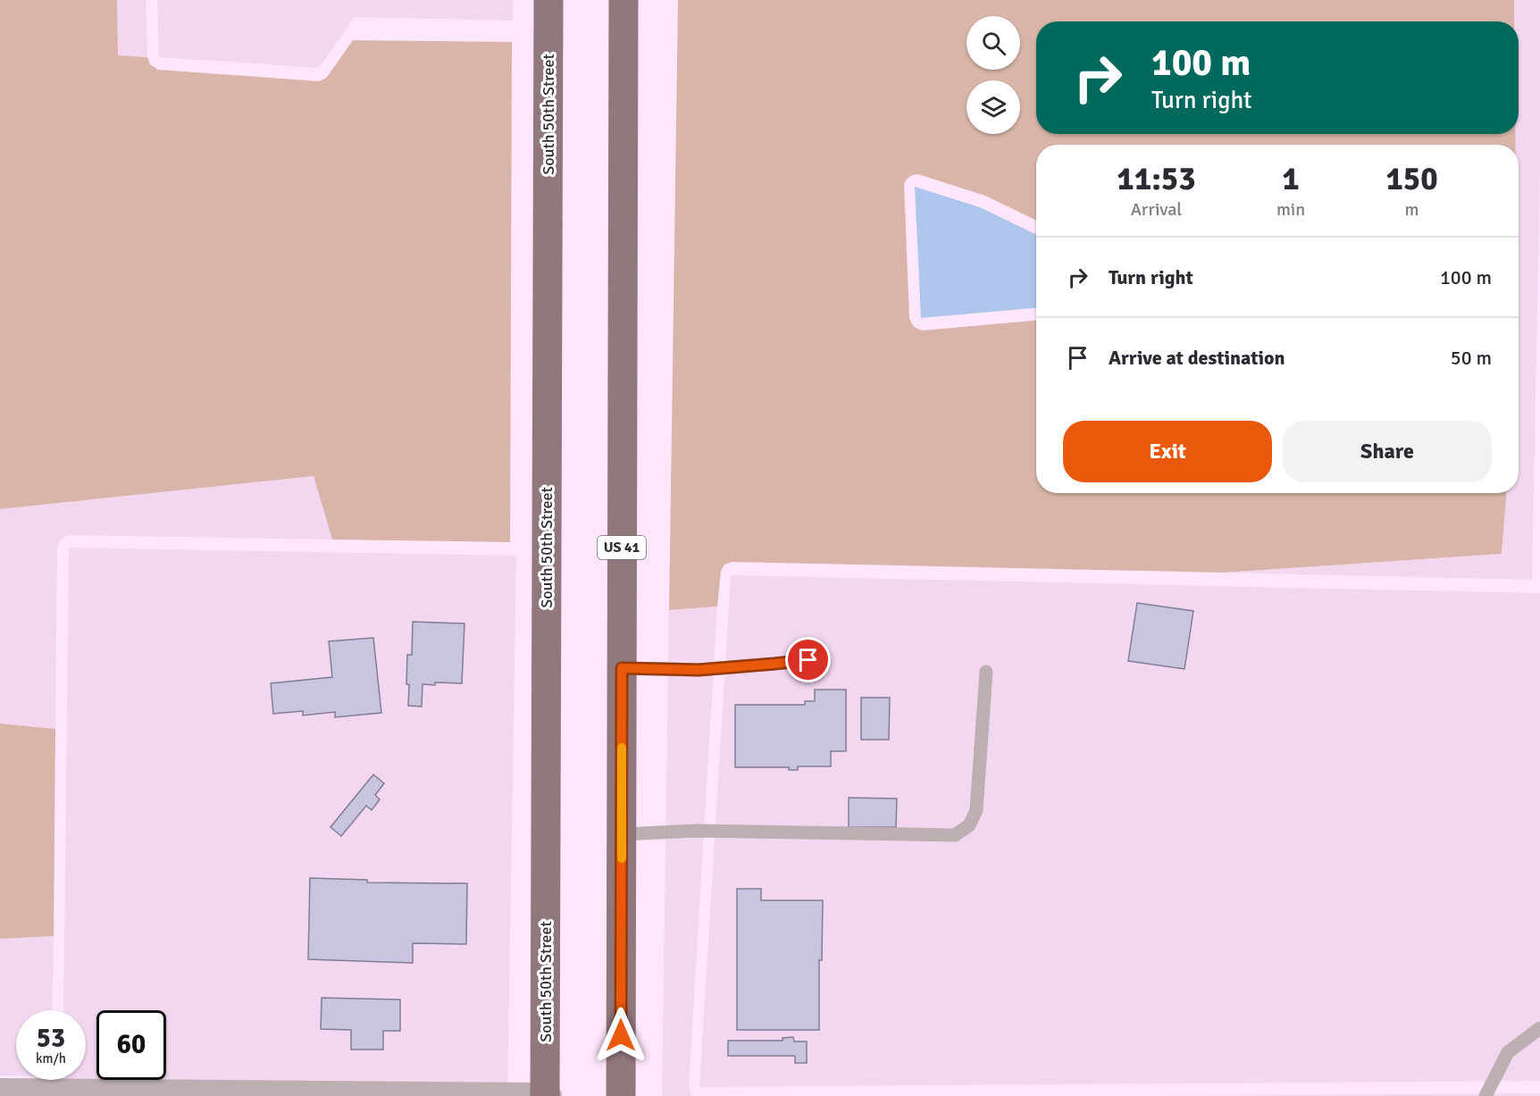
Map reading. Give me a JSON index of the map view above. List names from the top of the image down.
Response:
{
  "streets": {
    "main road": ["South 50th Street", "US 41"]
  },
  "page": {
    "turn": ["100 m", "Turn right"],
    "eta": [
      "11:53",
      "Arrival",
      "1",
      "min",
      "150",
      "m"
    ],
    "list": [
      {
        "name": "Turn right",
        "value": "100 m"
      },
      {
        "name": "Arrive at destination",
        "value": "50 m"
      }
    ],
    "buttons": ["Exit", "Share"],
    "speed": "53 km/h",
    "limit": "60"
  }
}
